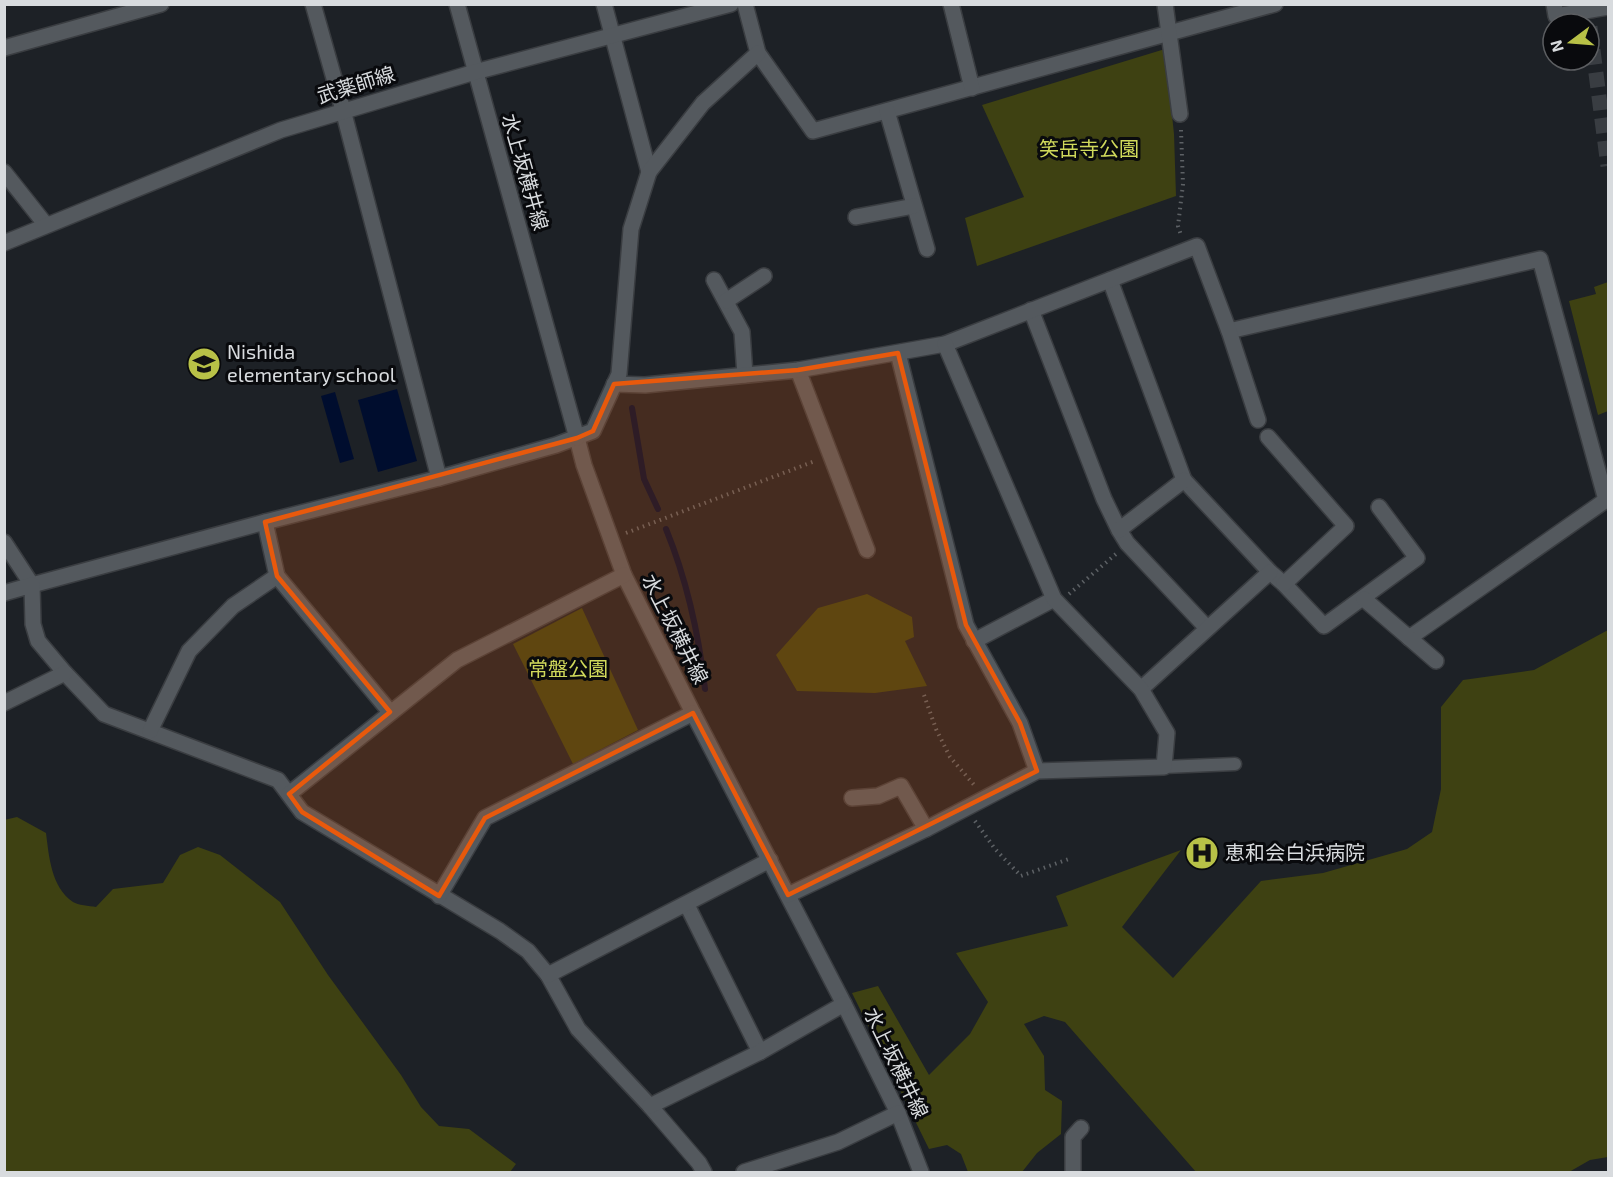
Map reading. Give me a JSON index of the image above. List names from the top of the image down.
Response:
{
  "streets": {
    "street": ["武薬師線", "水上坂横井線"]
  },
  "crossings": [
    ["武薬師線", "水上坂横井線"]
  ],
  "parks": ["笑岳寺公園", "常盤公園"],
  "places": {
    "school or university": ["Nishida elementary school"],
    "hospital": ["恵和会白浜病院"]
  },
  "north": "left"
}
